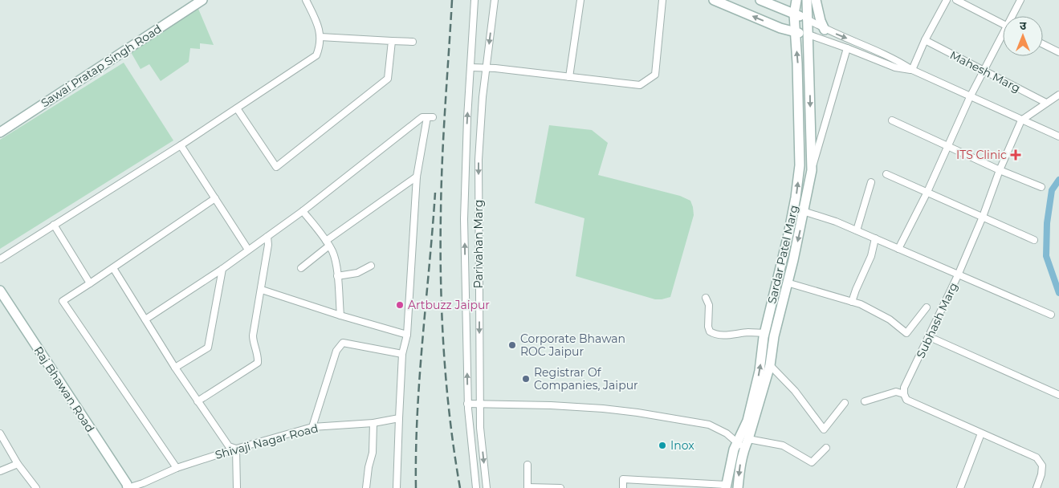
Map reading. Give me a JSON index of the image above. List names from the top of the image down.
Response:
{
  "streets": {
    "street": [
      "Sawai Pratap Singh Road",
      "Mahesh Marg",
      "Parivahan Marg",
      "Sardar Patel Marg",
      "Subhash Marg",
      "Raj Bhawan Road",
      "Shivaji Nagar Road"
    ]
  },
  "crossings": [
    ["Raj Bhawan Road", "Shivaji Nagar Road"]
  ],
  "places": {
    "health": ["ITS Clinic"],
    "other": [
      "Artbuzz Jaipur",
      "Corporate Bhawan ROC Jaipur",
      "Registrar Of Companies, Jaipur",
      "Inox"
    ]
  },
  "north": "top"
}
